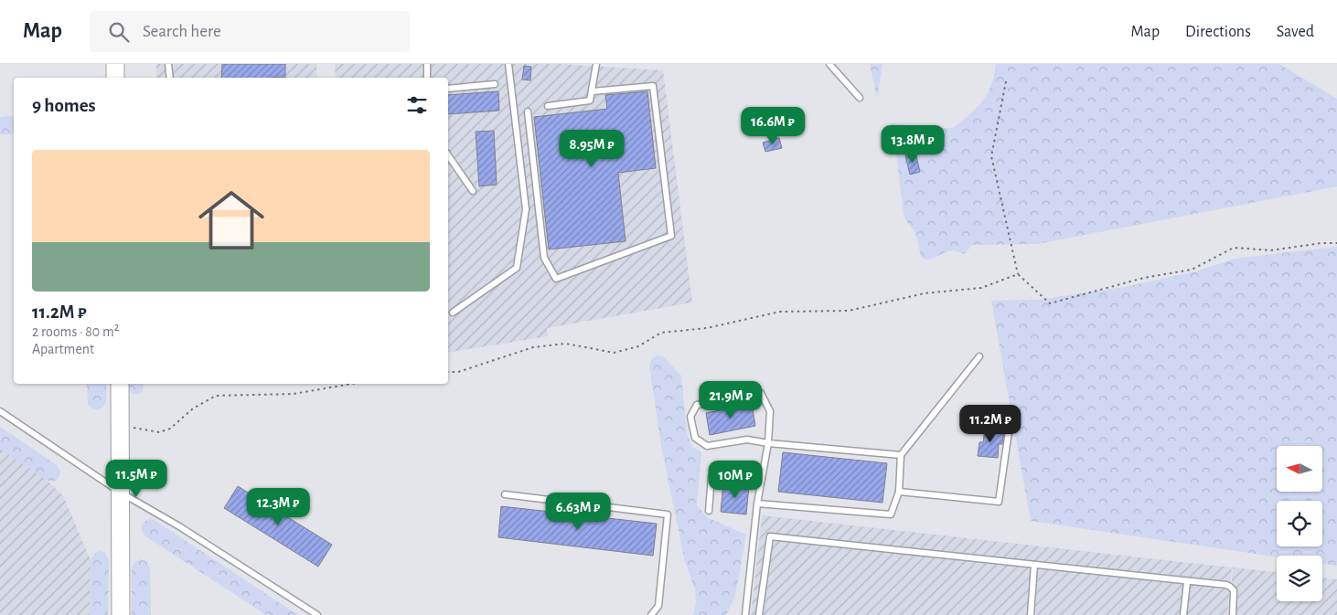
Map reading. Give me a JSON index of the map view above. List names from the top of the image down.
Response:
{
  "north": "left",
  "page": {
    "header": "Map",
    "search": "Search here",
    "nav": ["Map", "Directions", "Saved"],
    "heading": "9 homes",
    "price": [
      "16.6M ₽",
      "13.8M ₽",
      "8.95M ₽",
      "21.9M ₽",
      "11.2M ₽",
      "11.5M ₽",
      "10M ₽",
      "12.3M ₽",
      "6.63M ₽"
    ],
    "list": [
      {
        "name": "11.2M ₽",
        "note": "2 rooms · 80 m² · Apartment"
      }
    ]
  }
}
